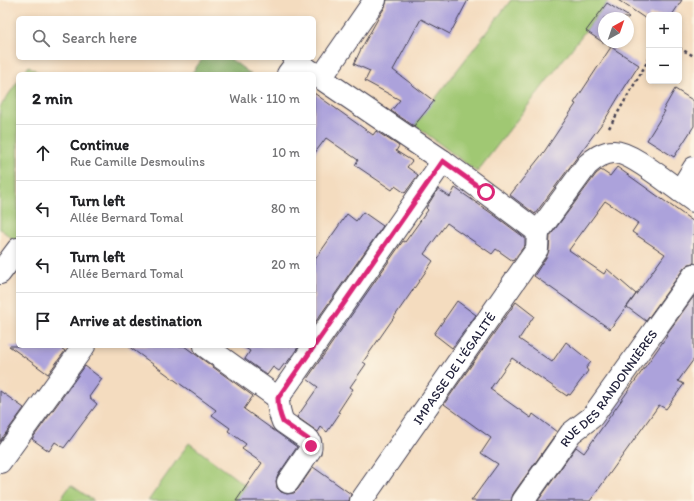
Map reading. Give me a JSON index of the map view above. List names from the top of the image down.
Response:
{
  "streets": {
    "street": ["IMPASSE DE L'ÉGALITÉ", "RUE DES RANDONNIÈRES"]
  },
  "north": "top right",
  "page": {
    "map_buttons": ["+", "−"],
    "search": "Search here",
    "heading": ["2 min", "Walk · 110 m"],
    "list": [
      ["Continue", "Rue Camille Desmoulins", "10 m"],
      ["Turn left", "Allée Bernard Tomal", "80 m"],
      ["Turn left", "Allée Bernard Tomal", "20 m"],
      "Arrive at destination"
    ]
  }
}
